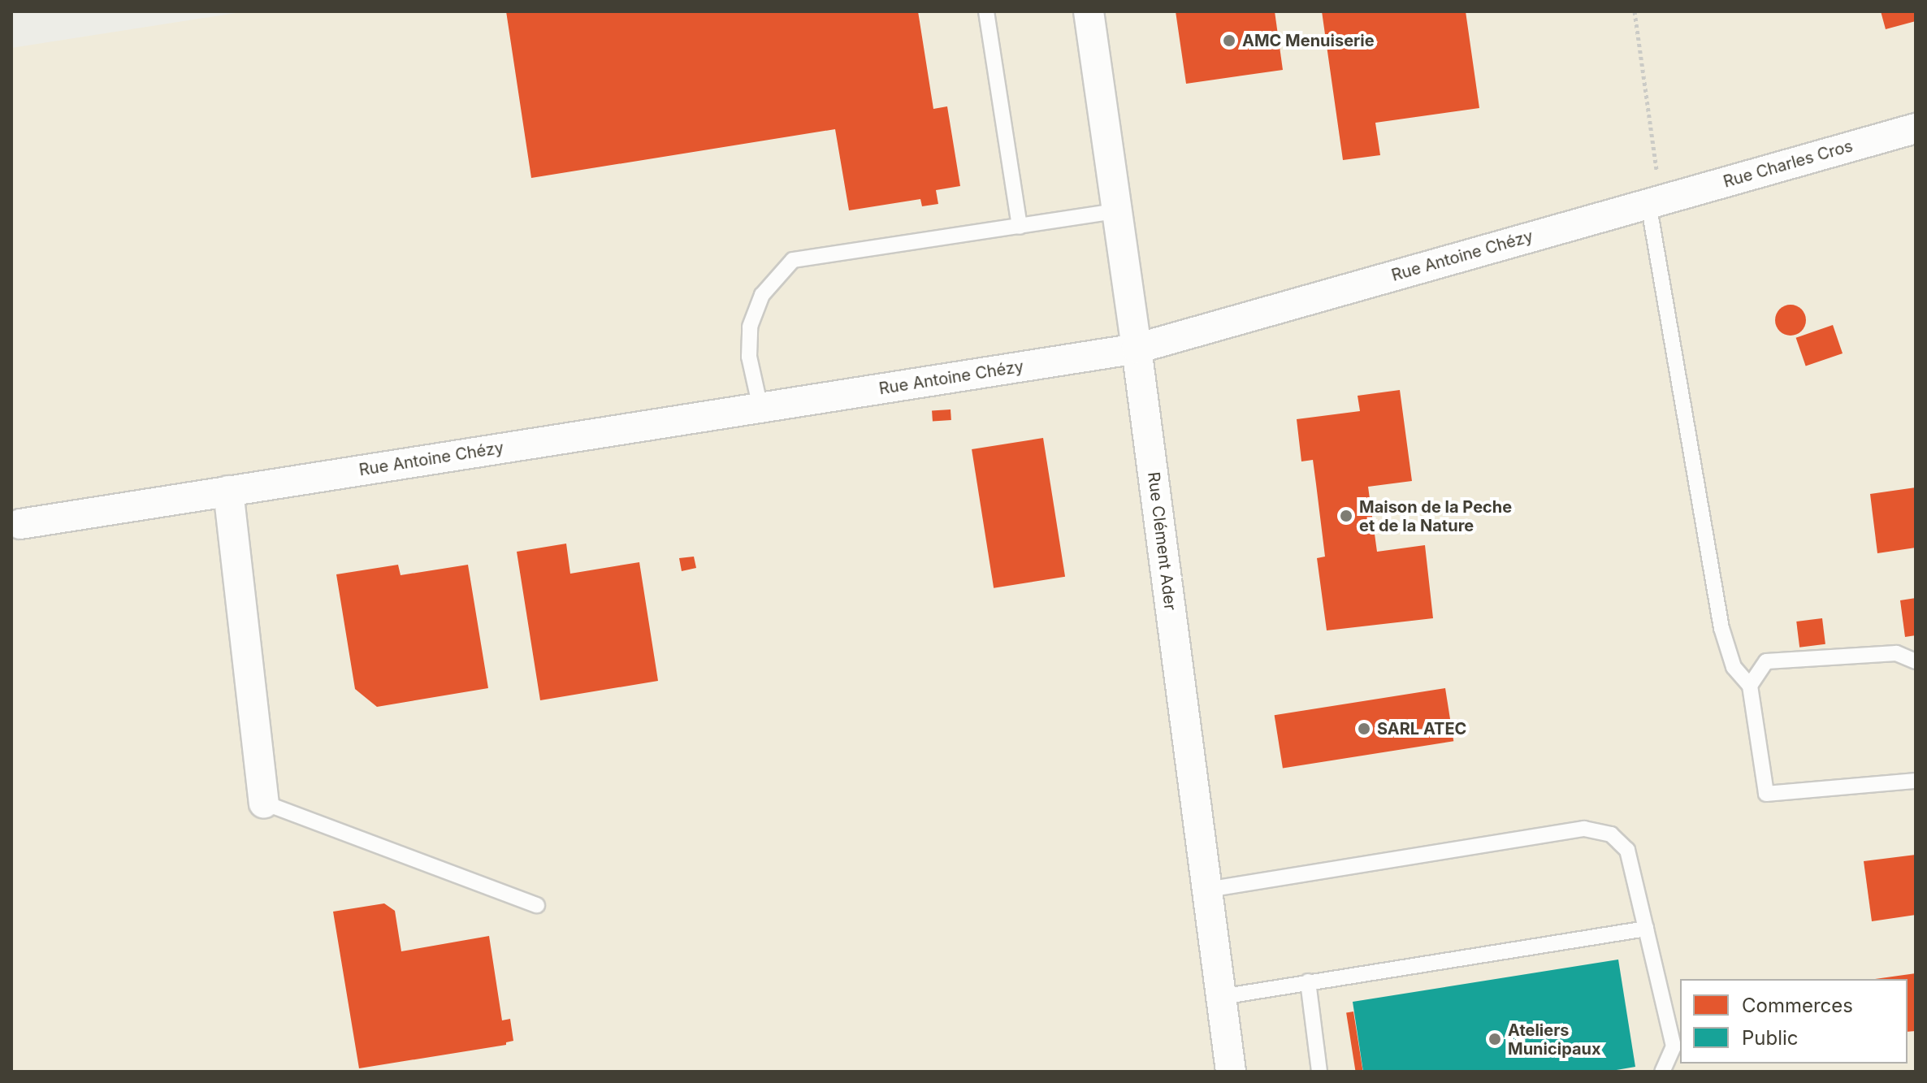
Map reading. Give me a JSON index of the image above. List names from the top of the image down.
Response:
{
  "streets": {
    "street": ["Rue Charles Cros", "Rue Antoine Chézy", "Rue Clément Ader"]
  },
  "crossings": [
    ["Rue Charles Cros", "Rue Antoine Chézy"],
    ["Rue Antoine Chézy", "Rue Clément Ader"]
  ],
  "places": [
    "AMC Menuiserie",
    "Maison de la Peche et de la Nature",
    "SARL ATEC",
    "Ateliers Municipaux"
  ],
  "legend": ["Commerces", "Public"]
}
